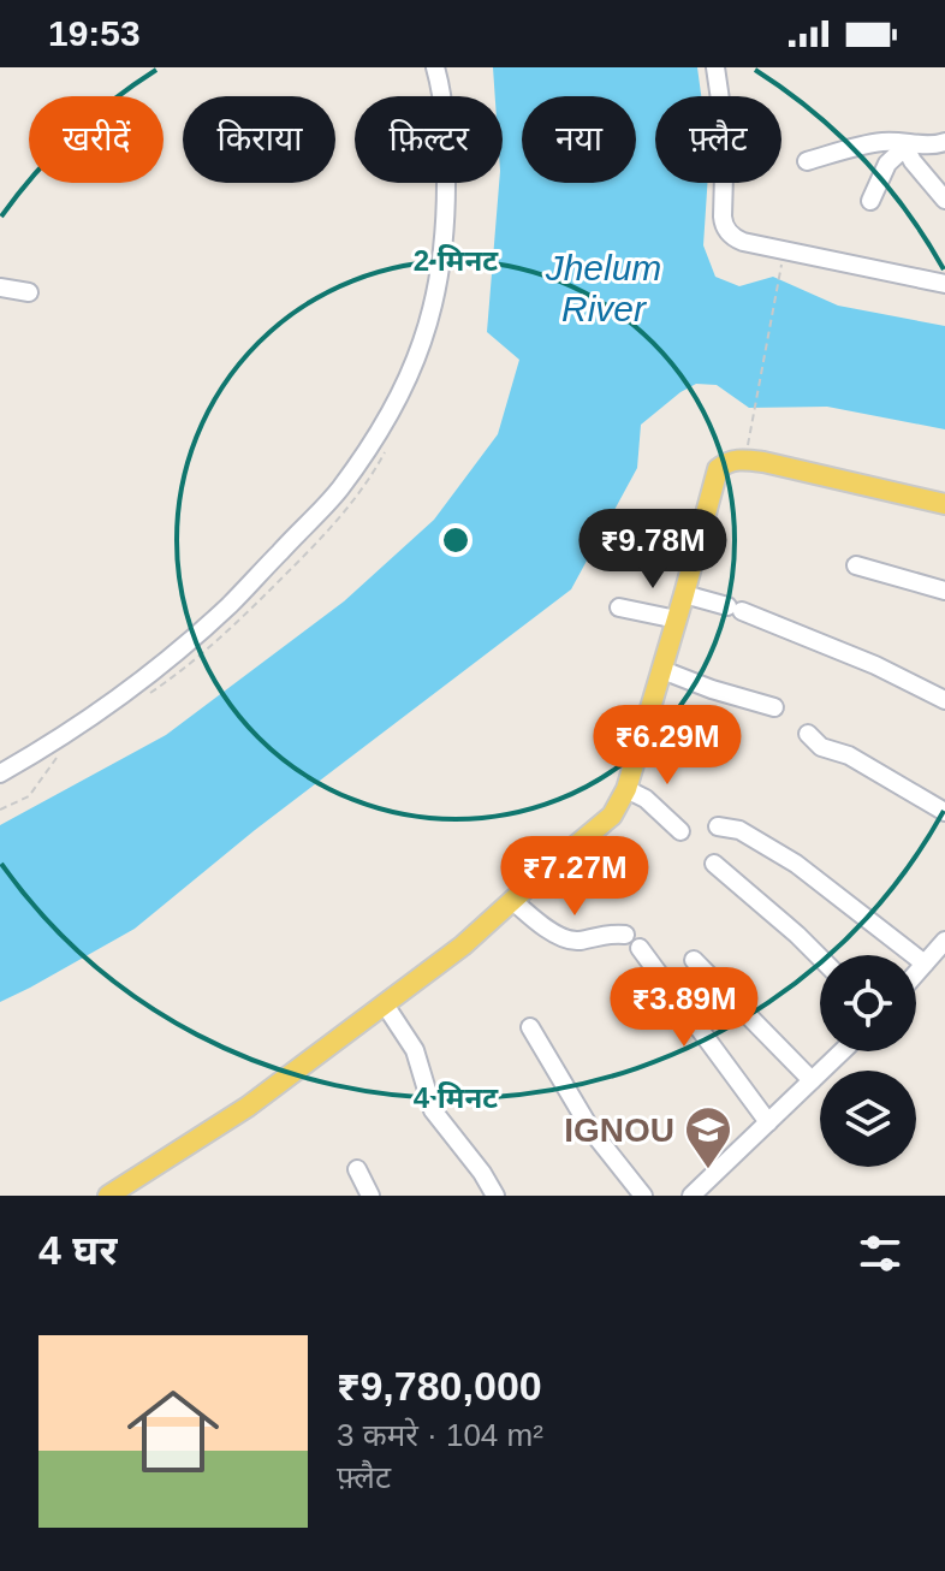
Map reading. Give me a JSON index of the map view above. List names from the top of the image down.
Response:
{
  "water": ["Jhelum River"],
  "places": {
    "school or university": ["IGNOU"]
  },
  "page": {
    "status": "19:53",
    "chip": [
      "खरीदें",
      "किराया",
      "फ़िल्टर",
      "नया",
      "फ़्लैट"
    ],
    "price": [
      "₹9.78M",
      "₹6.29M",
      "₹7.27M",
      "₹3.89M"
    ],
    "heading": "4 घर",
    "list": [
      {
        "name": "₹9,780,000",
        "note": "3 कमरे · 104 m² · फ़्लैट"
      }
    ]
  },
  "rings": ["2 मिनट", "4 मिनट"]
}
